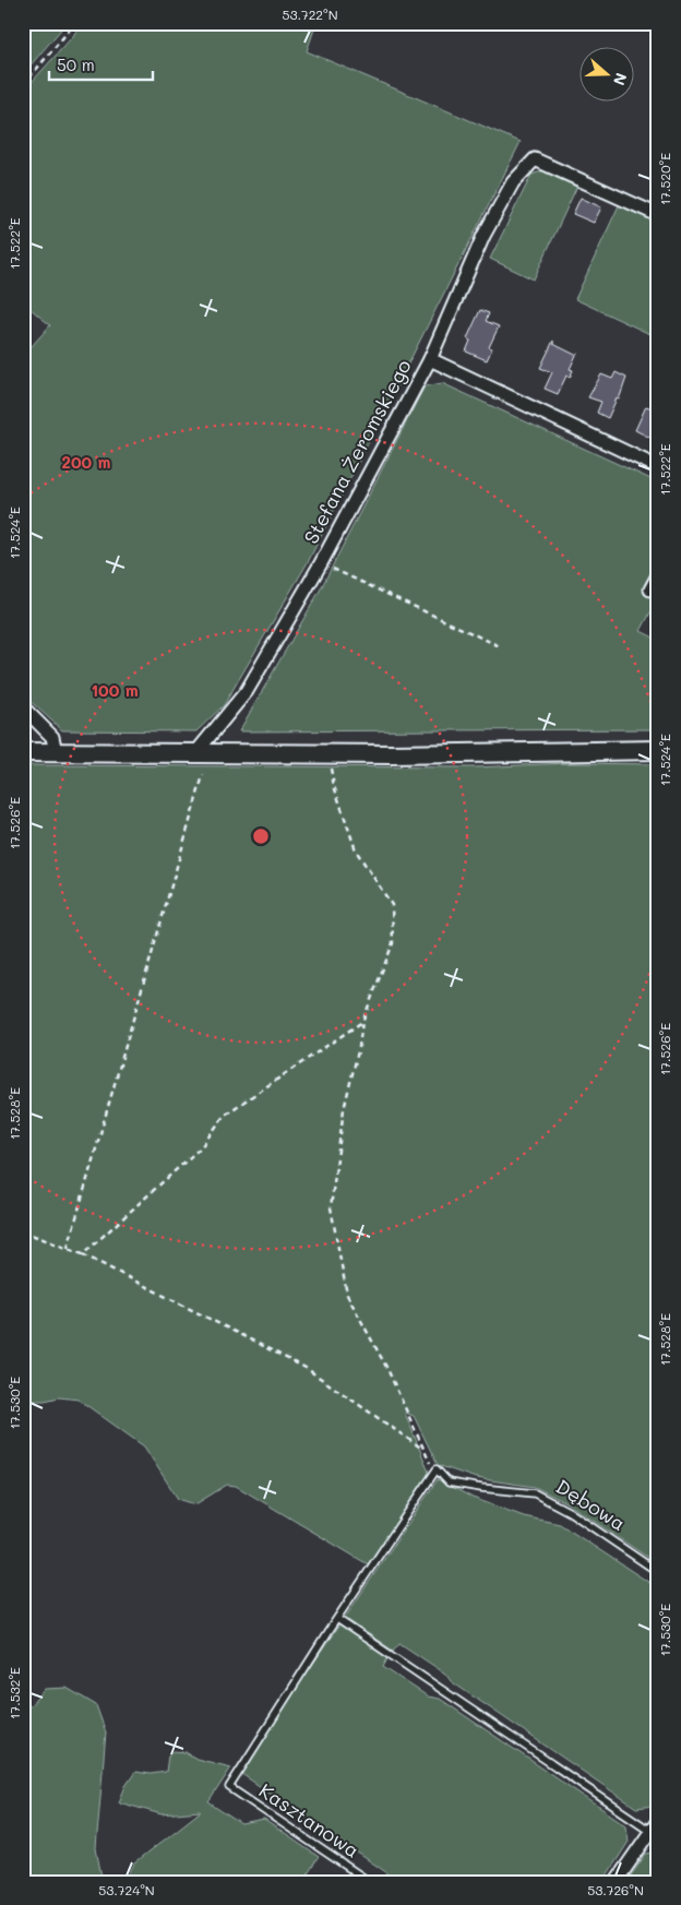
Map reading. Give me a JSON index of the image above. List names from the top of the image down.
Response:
{
  "streets": {
    "street": ["Stefana Żeromskiego"],
    "lane": ["Dębowa", "Kasztanowa"]
  },
  "scale_bar": "50 m",
  "north": "right",
  "coordinates": [
    "53.722°N",
    "17.520°E",
    "17.522°E",
    "17.524°E",
    "17.526°E",
    "17.528°E",
    "17.530°E",
    "17.532°E",
    "53.724°N",
    "53.726°N"
  ],
  "rings": ["200 m", "100 m"]
}
